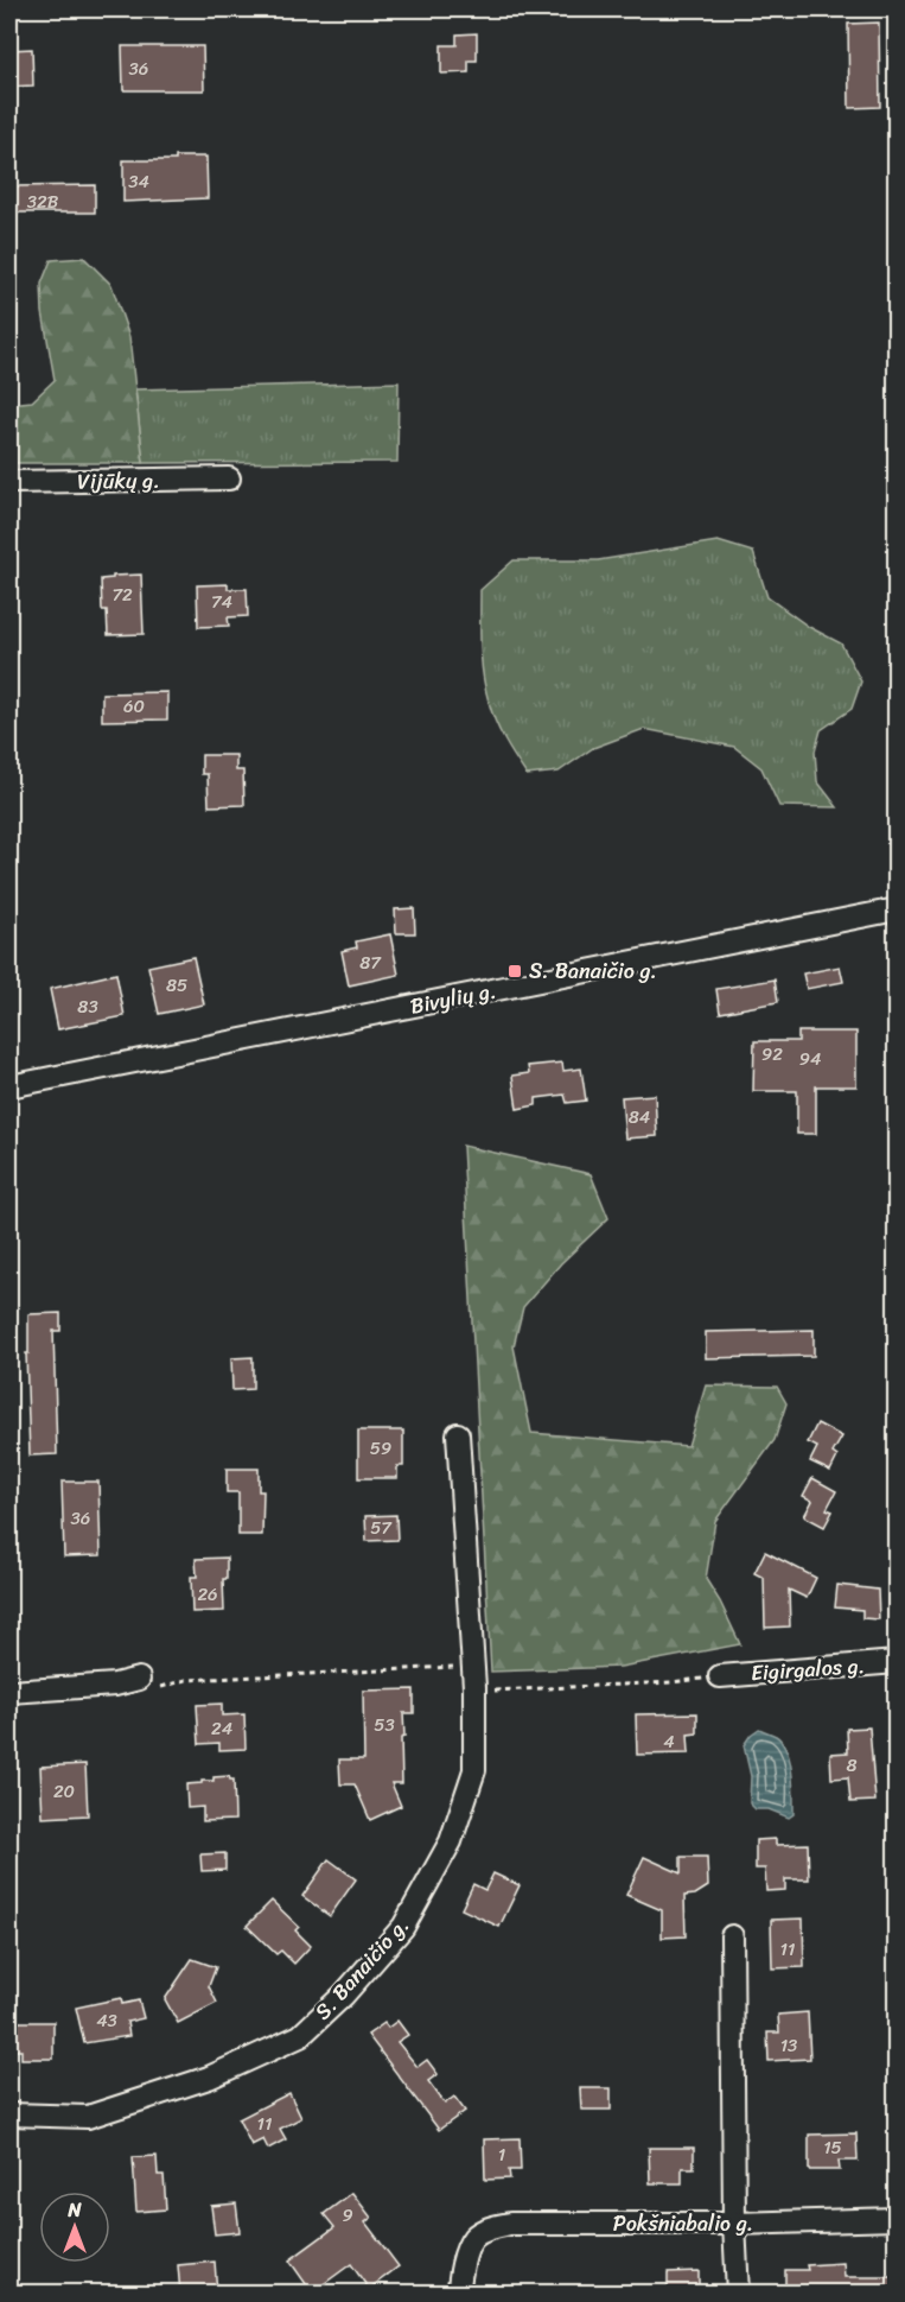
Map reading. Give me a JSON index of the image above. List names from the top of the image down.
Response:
{
  "streets": {
    "street": [
      "Vijūkų g.",
      "Bivylių g.",
      "Eigirgalos g.",
      "S. Banaičio g.",
      "Pokšniabalio g."
    ]
  },
  "places": {
    "transit": ["S. Banaičio g."]
  },
  "house_numbers": [
    "36",
    "34",
    "32B",
    "72",
    "74",
    "60",
    "87",
    "85",
    "83",
    "92",
    "94",
    "84",
    "59",
    "36",
    "57",
    "26",
    "53",
    "24",
    "4",
    "8",
    "20",
    "11",
    "43",
    "13",
    "11",
    "15",
    "1",
    "9"
  ],
  "north": "top"
}
